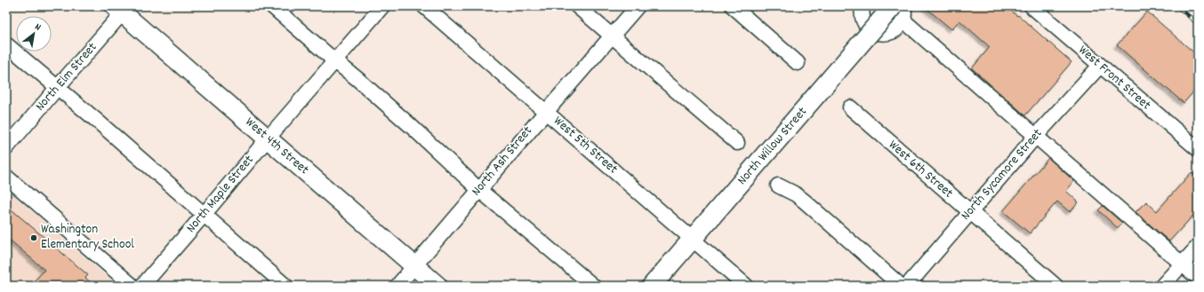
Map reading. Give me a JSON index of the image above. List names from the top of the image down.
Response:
{
  "streets": {
    "main road": ["West 4th Street", "North Willow Street"],
    "street": [
      "North Elm Street",
      "West Front Street",
      "West 5th Street",
      "North Ash Street",
      "West 6th Street",
      "North Sycamore Street",
      "North Maple Street"
    ]
  },
  "crossings": [
    ["North Elm Street", "West 4th Street"],
    ["West Front Street", "North Sycamore Street"],
    ["West 5th Street", "North Willow Street"],
    ["West 5th Street", "North Ash Street"],
    ["West 4th Street", "North Ash Street"],
    ["West 4th Street", "North Maple Street"],
    ["West 6th Street", "North Sycamore Street"]
  ],
  "places": ["Washington Elementary School"],
  "north": "top right"
}
